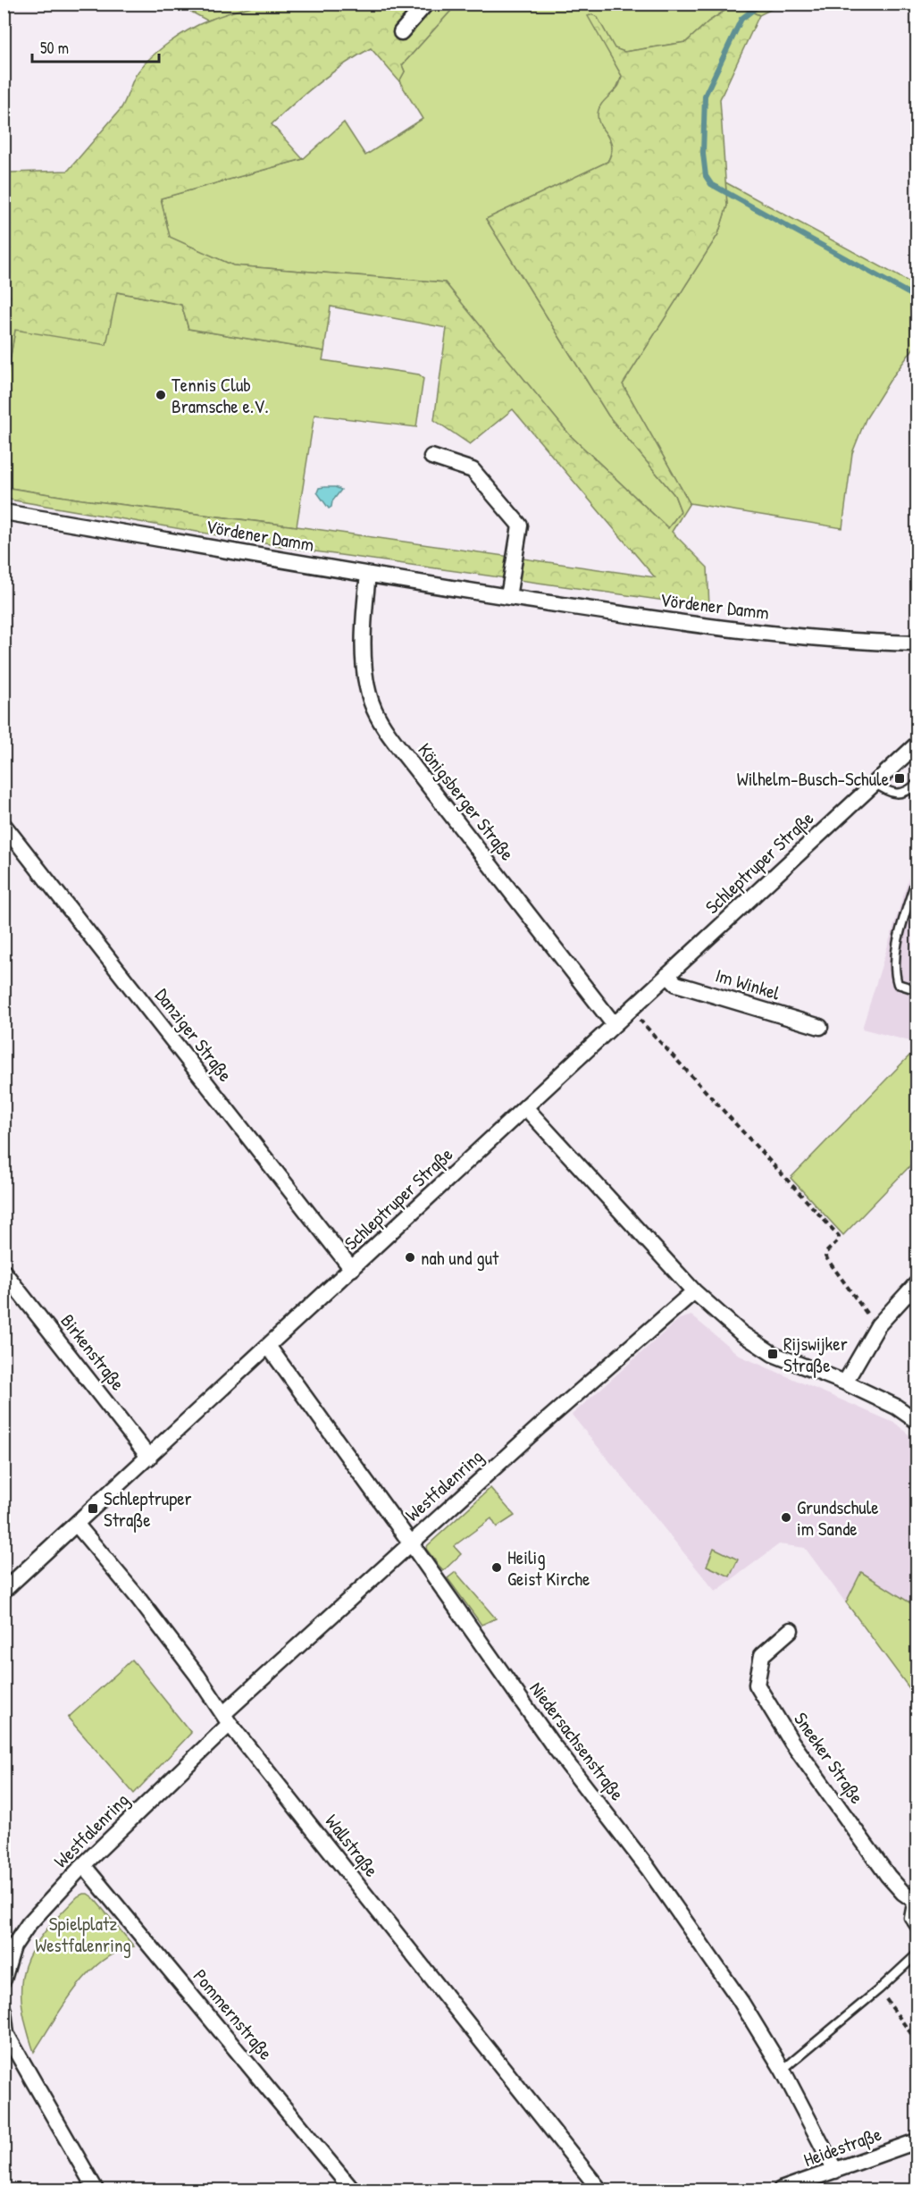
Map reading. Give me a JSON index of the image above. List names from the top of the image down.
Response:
{
  "streets": {
    "street": [
      "Vördener Damm",
      "Königsberger Straße",
      "Schleptruper Straße",
      "Im Winkel",
      "Danziger Straße",
      "Birkenstraße",
      "Westfalenring",
      "Niedersachsenstraße",
      "Sneeker Straße",
      "Wallstraße",
      "Pommernstraße",
      "Heidestraße"
    ]
  },
  "crossings": [
    ["Vördener Damm", "Königsberger Straße"],
    ["Königsberger Straße", "Schleptruper Straße"],
    ["Schleptruper Straße", "Im Winkel"],
    ["Schleptruper Straße", "Danziger Straße"],
    ["Schleptruper Straße", "Birkenstraße"],
    ["Schleptruper Straße", "Niedersachsenstraße"],
    ["Schleptruper Straße", "Wallstraße"],
    ["Westfalenring", "Niedersachsenstraße"],
    ["Westfalenring", "Wallstraße"],
    ["Westfalenring", "Pommernstraße"],
    ["Niedersachsenstraße", "Heidestraße"]
  ],
  "parks": ["Spielplatz Westfalenring"],
  "places": {
    "other": [
      "Tennis Club Bramsche e.V.",
      "nah und gut",
      "Grundschule im Sande",
      "Heilig Geist Kirche"
    ],
    "transit": ["Wilhelm-Busch-Schule", "Rijswijker Straße", "Schleptruper Straße"]
  },
  "scale_bar": "50 m"
}
